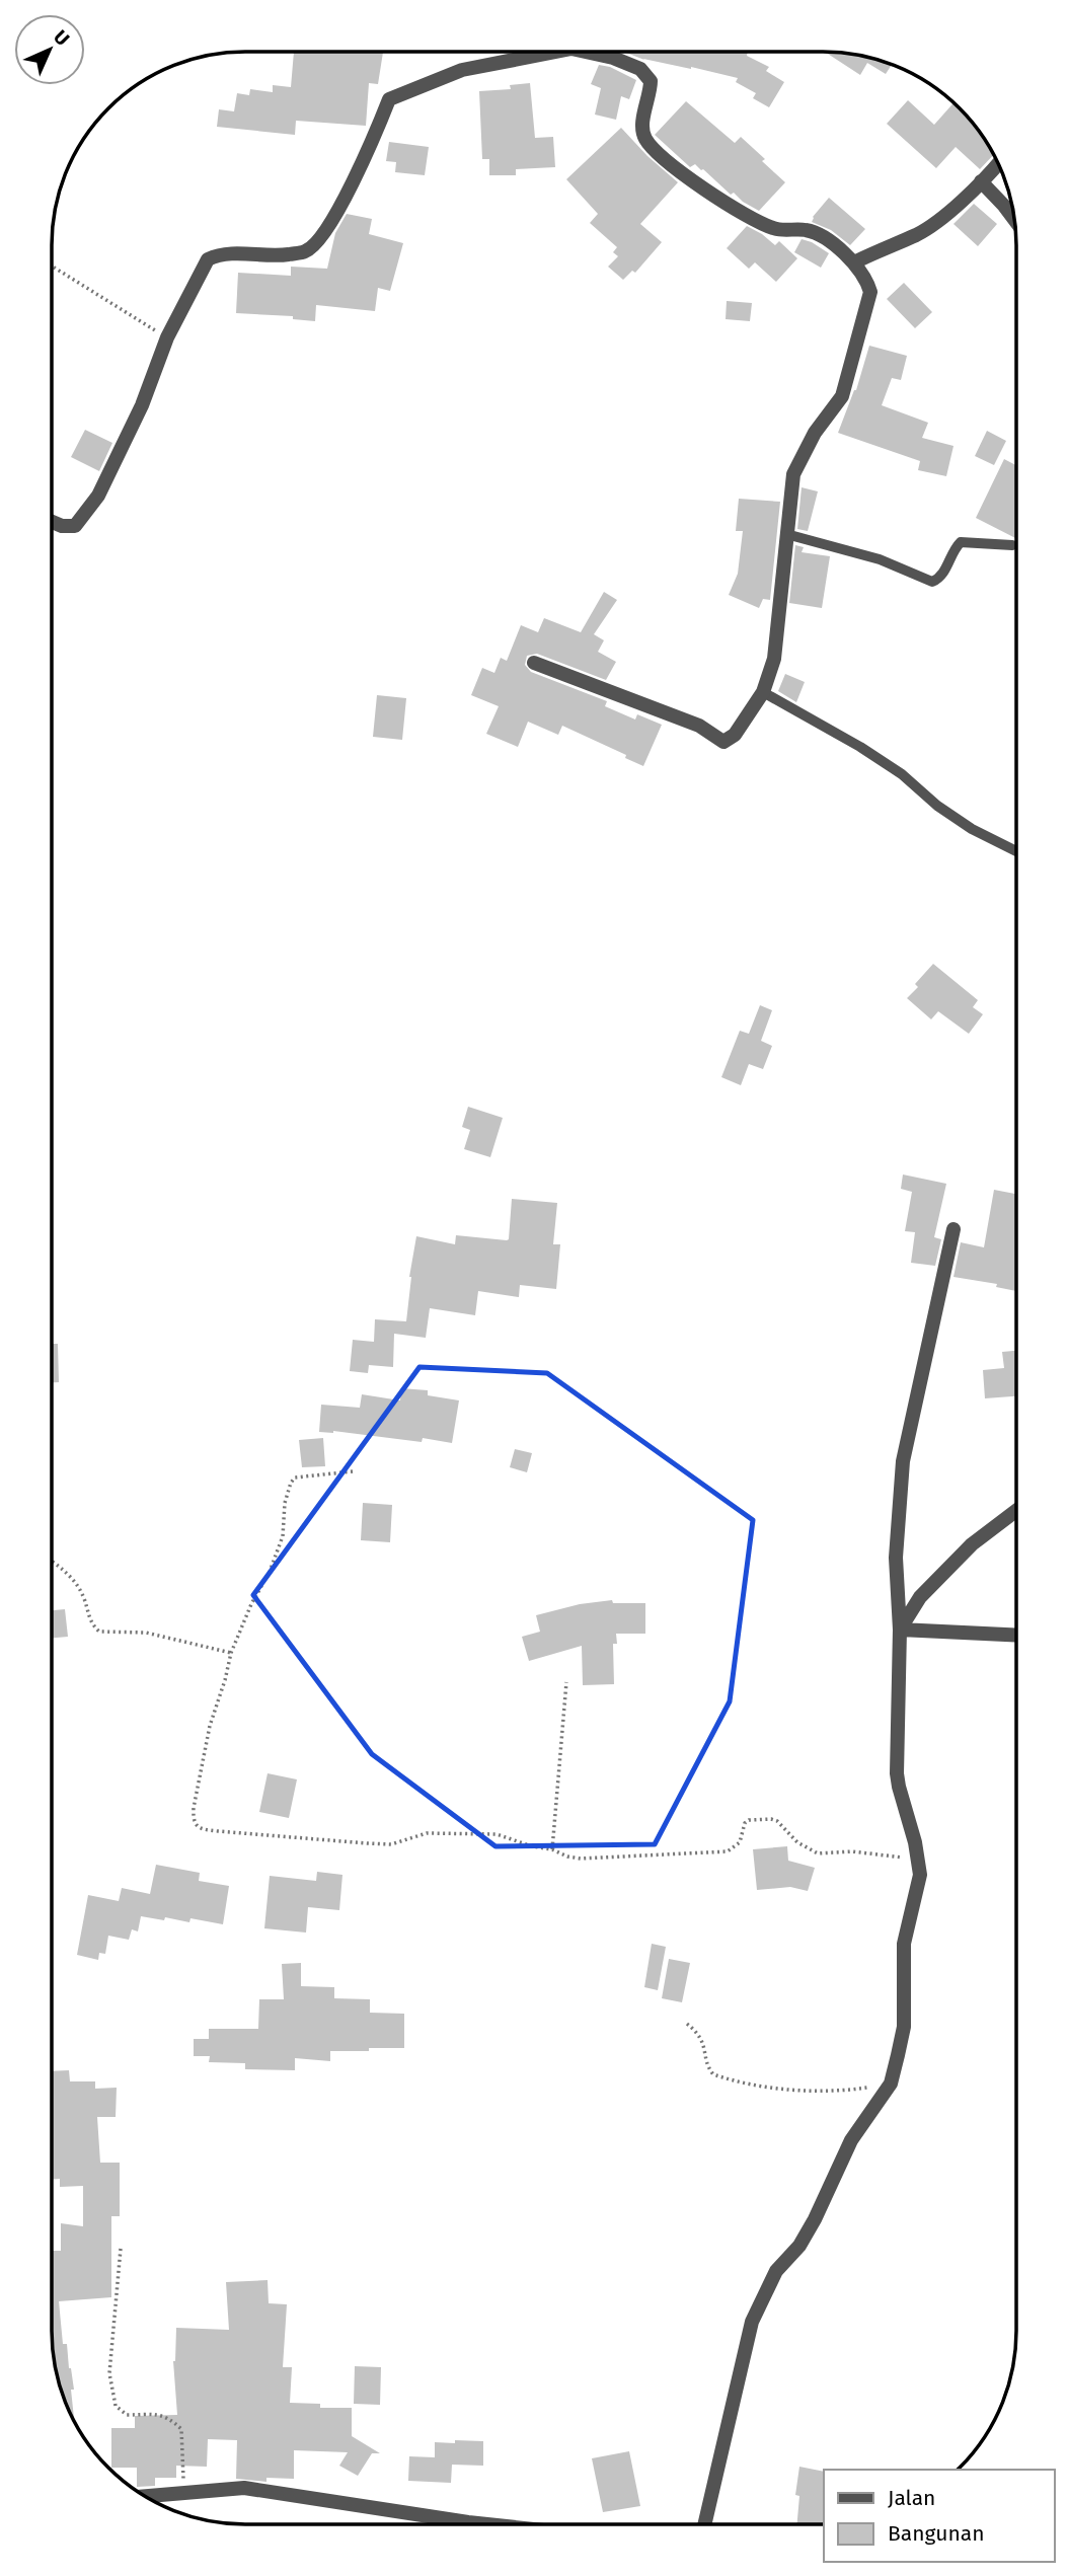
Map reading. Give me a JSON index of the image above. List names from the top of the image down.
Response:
{
  "legend": ["Jalan", "Bangunan"],
  "north": "top right"
}
